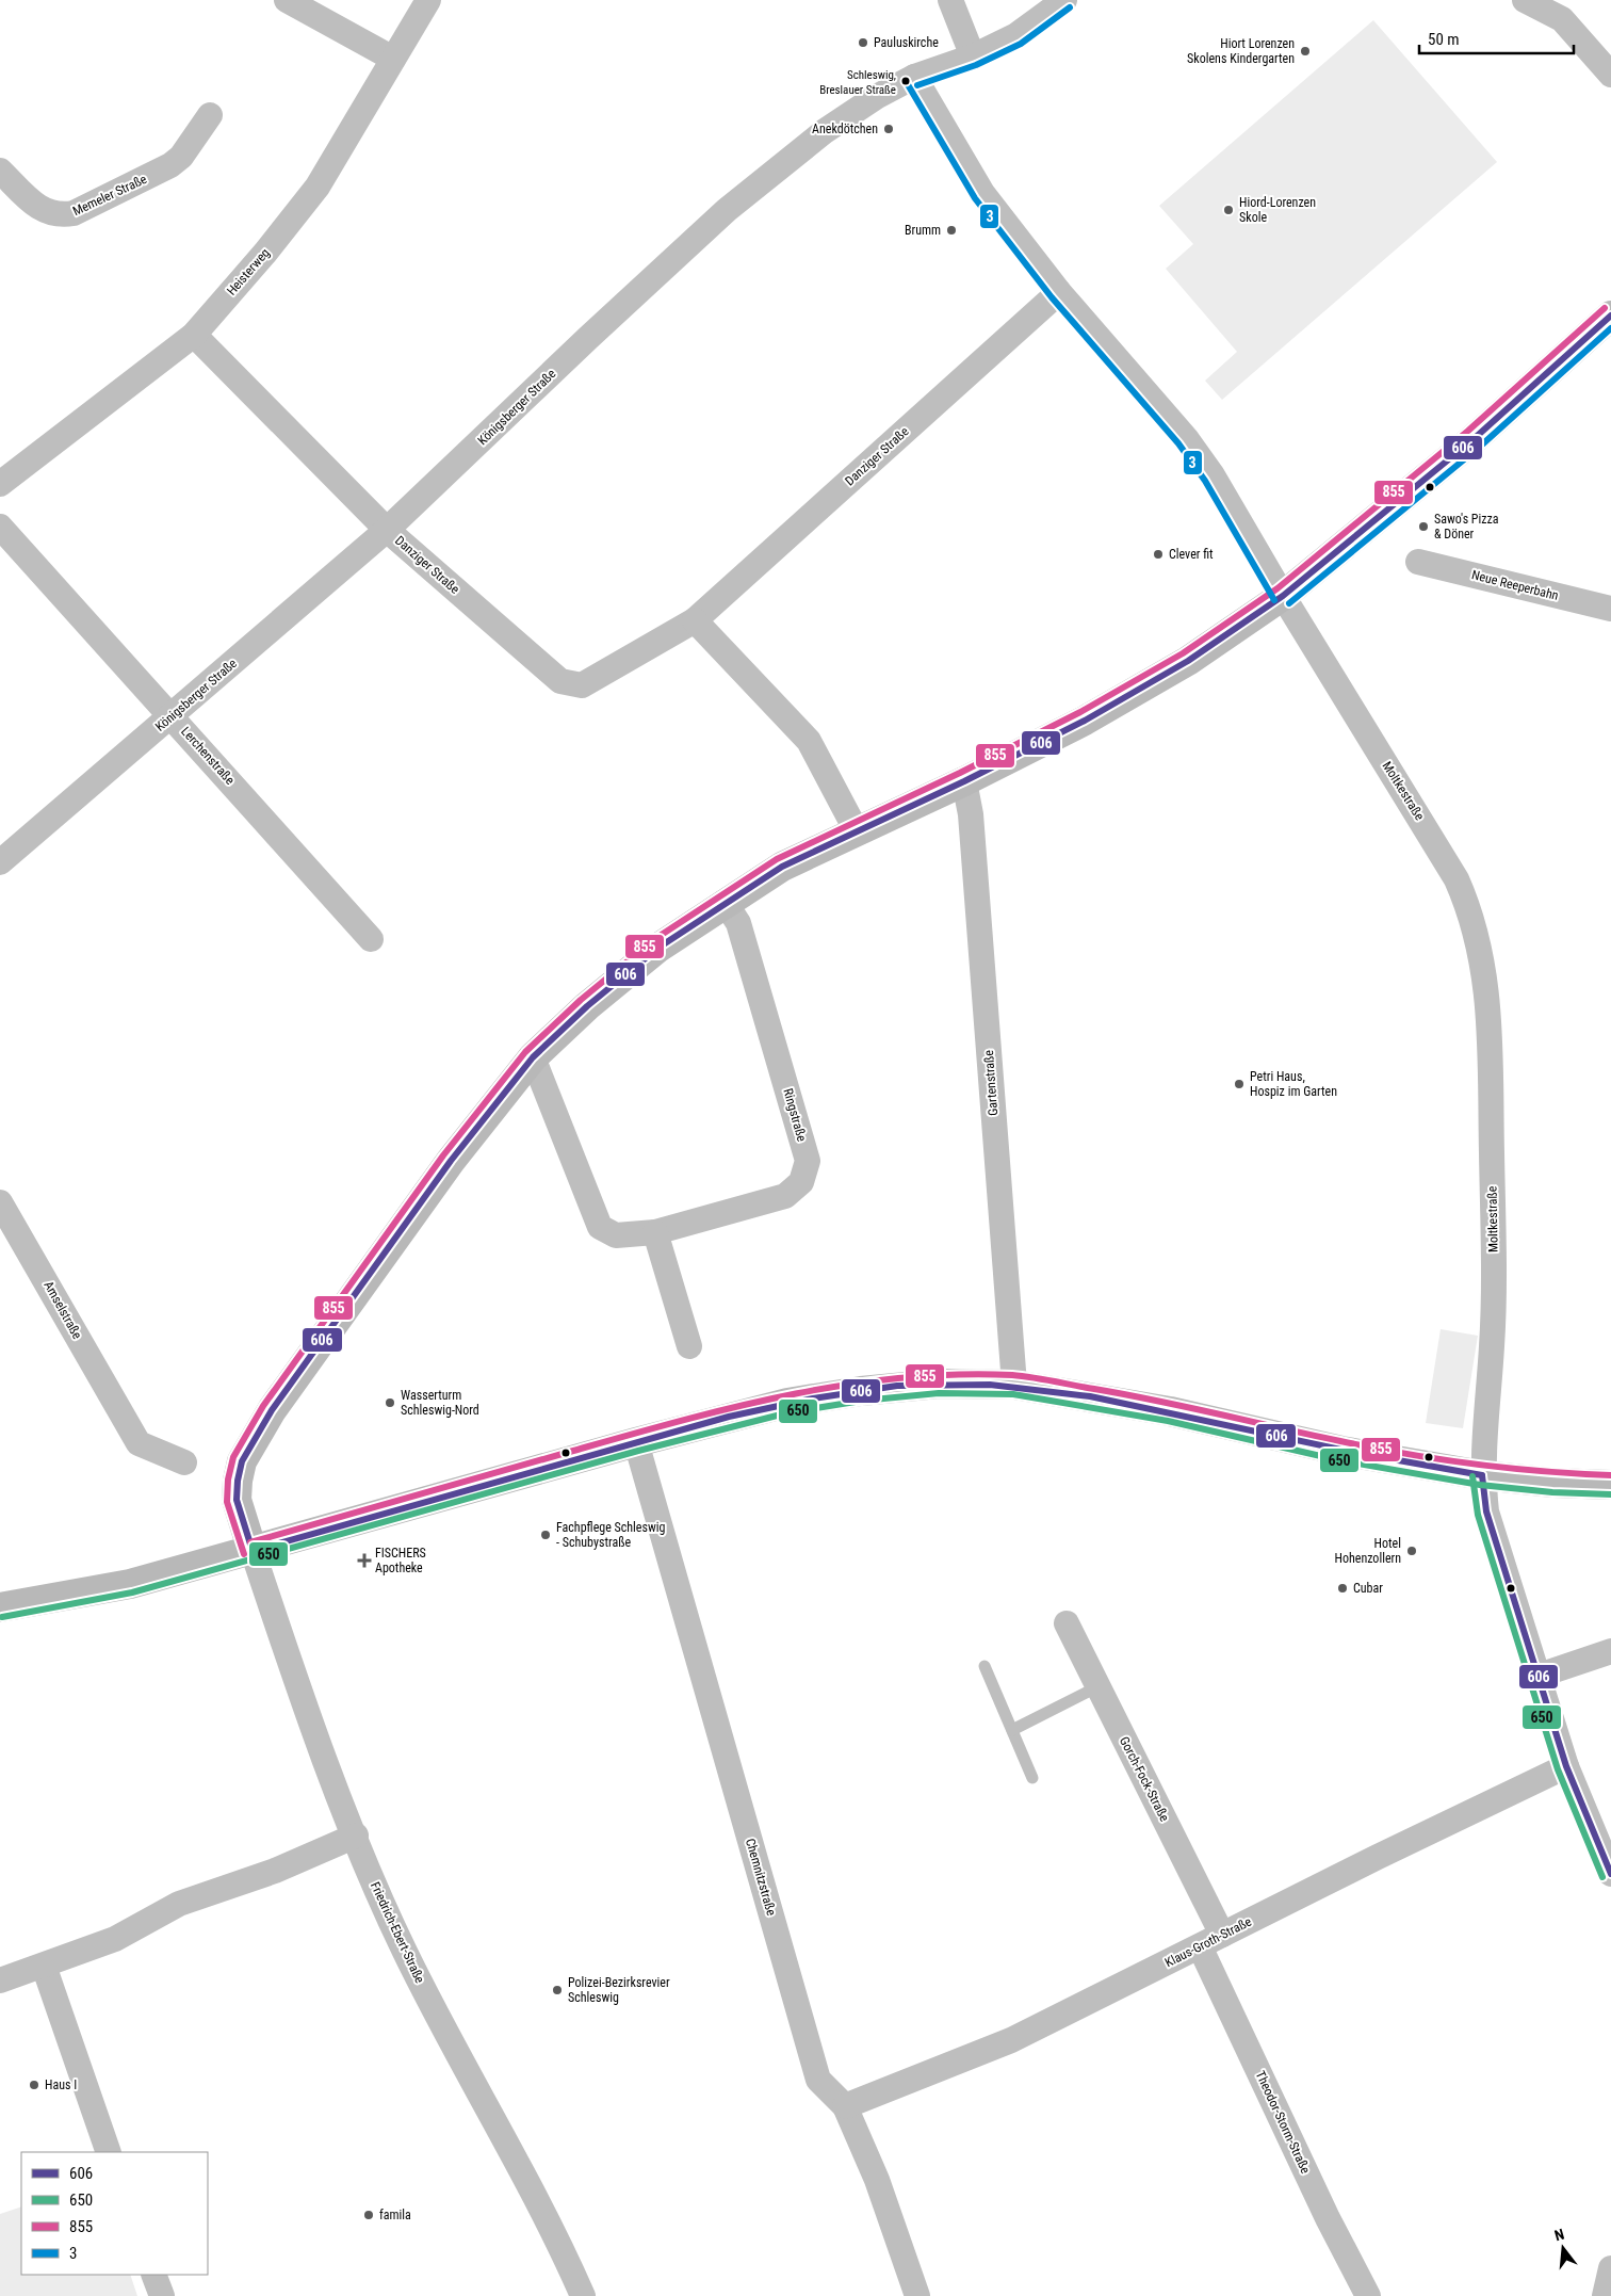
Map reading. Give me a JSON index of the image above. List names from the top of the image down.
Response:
{
  "streets": {
    "street": [
      "Memeler Straße",
      "Heisterweg",
      "Königsberger Straße",
      "Danziger Straße",
      "Neue Reeperbahn",
      "Lerchenstraße",
      "Moltkestraße",
      "Gartenstraße",
      "Ringstraße",
      "Amselstraße",
      "Gorch-Fock-Straße",
      "Chemnitzstraße",
      "Friedrich-Ebert-Straße",
      "Klaus-Groth-Straße",
      "Theodor-Storm-Straße"
    ]
  },
  "crossings": [
    ["Heisterweg", "Danziger Straße"],
    ["Königsberger Straße", "Danziger Straße"],
    ["Königsberger Straße", "Lerchenstraße"],
    ["Königsberger Straße", "Moltkestraße"],
    ["Danziger Straße", "Moltkestraße"],
    ["Moltkestraße", "Klaus-Groth-Straße"],
    ["Gorch-Fock-Straße", "Klaus-Groth-Straße"],
    ["Chemnitzstraße", "Klaus-Groth-Straße"],
    ["Klaus-Groth-Straße", "Theodor-Storm-Straße"]
  ],
  "places": {
    "other": [
      "Pauluskirche",
      "Hiort Lorenzen Skolens Kindergarten",
      "Schleswig, Breslauer Straße",
      "Anekdötchen",
      "Hiord-Lorenzen Skole",
      "Brumm",
      "Sawo's Pizza & Döner",
      "Clever fit",
      "Petri Haus, Hospiz im Garten",
      "Wasserturm Schleswig-Nord",
      "Fachpflege Schleswig - Schubystraße",
      "Hotel Hohenzollern",
      "Cubar",
      "Polizei-Bezirksrevier Schleswig",
      "Haus I",
      "famila"
    ],
    "health": ["FISCHERS Apotheke"]
  },
  "lines": [
    "transit line 3",
    "transit line 855",
    "transit line 606",
    "transit line 650"
  ],
  "legend": [
    "606",
    "650",
    "855",
    "3"
  ],
  "scale_bar": "50 m",
  "north": "top"
}
